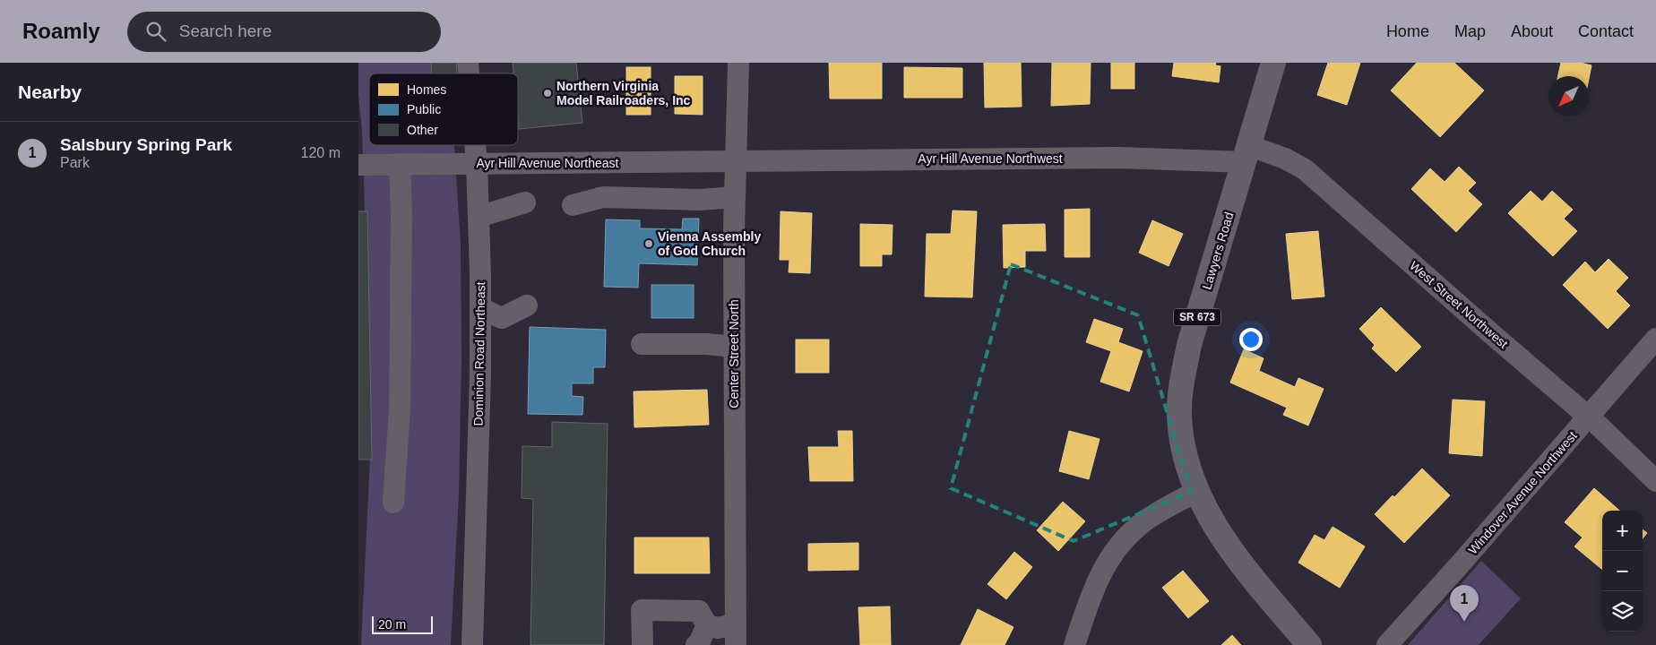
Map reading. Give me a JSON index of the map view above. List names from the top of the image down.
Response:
{
  "streets": {
    "main road": ["Lawyers Road", "SR 673"],
    "street": [
      "Ayr Hill Avenue Northwest",
      "Ayr Hill Avenue Northeast",
      "West Street Northwest",
      "Dominion Road Northeast",
      "Center Street North",
      "Windover Avenue Northwest"
    ]
  },
  "crossings": [
    ["Ayr Hill Avenue Northwest", "Ayr Hill Avenue Northeast"],
    ["Ayr Hill Avenue Northwest", "Lawyers Road"],
    ["Ayr Hill Avenue Northwest", "West Street Northwest"],
    ["Ayr Hill Avenue Northwest", "Center Street North"],
    ["Ayr Hill Avenue Northeast", "Dominion Road Northeast"],
    ["Ayr Hill Avenue Northeast", "Center Street North"],
    ["Lawyers Road", "West Street Northwest"],
    ["West Street Northwest", "Windover Avenue Northwest"]
  ],
  "places": ["Northern Virginia Model Railroaders, Inc", "Vienna Assembly of God Church"],
  "legend": ["Homes", "Public", "Other"],
  "scale_bar": "20 m",
  "north": "bottom left",
  "page": {
    "header": "Roamly",
    "search": "Search here",
    "nav": [
      "Home",
      "Map",
      "About",
      "Contact"
    ],
    "heading": "Nearby",
    "list": [
      {
        "mark": "1",
        "name": "Salsbury Spring Park",
        "note": "Park",
        "value": "120 m"
      }
    ],
    "map_buttons": ["+", "−"],
    "pins": "1",
    "scale": "20 m"
  }
}
